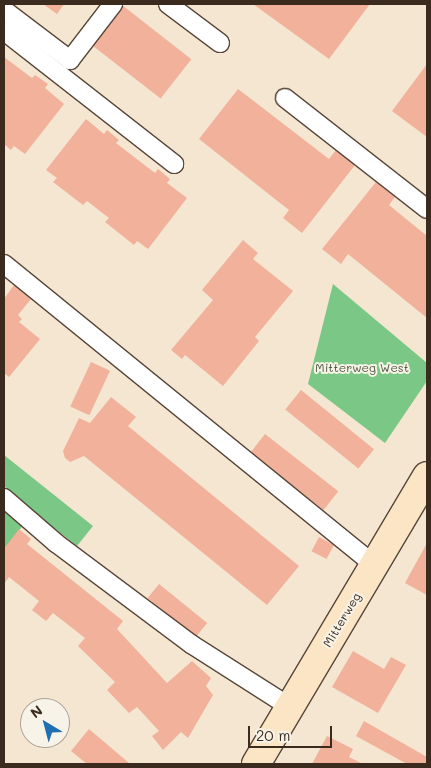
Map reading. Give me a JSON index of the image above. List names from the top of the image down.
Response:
{
  "streets": {
    "street": ["Mitterweg"]
  },
  "parks": ["Mitterweg West"],
  "scale_bar": "20 m",
  "north": "top left"
}
